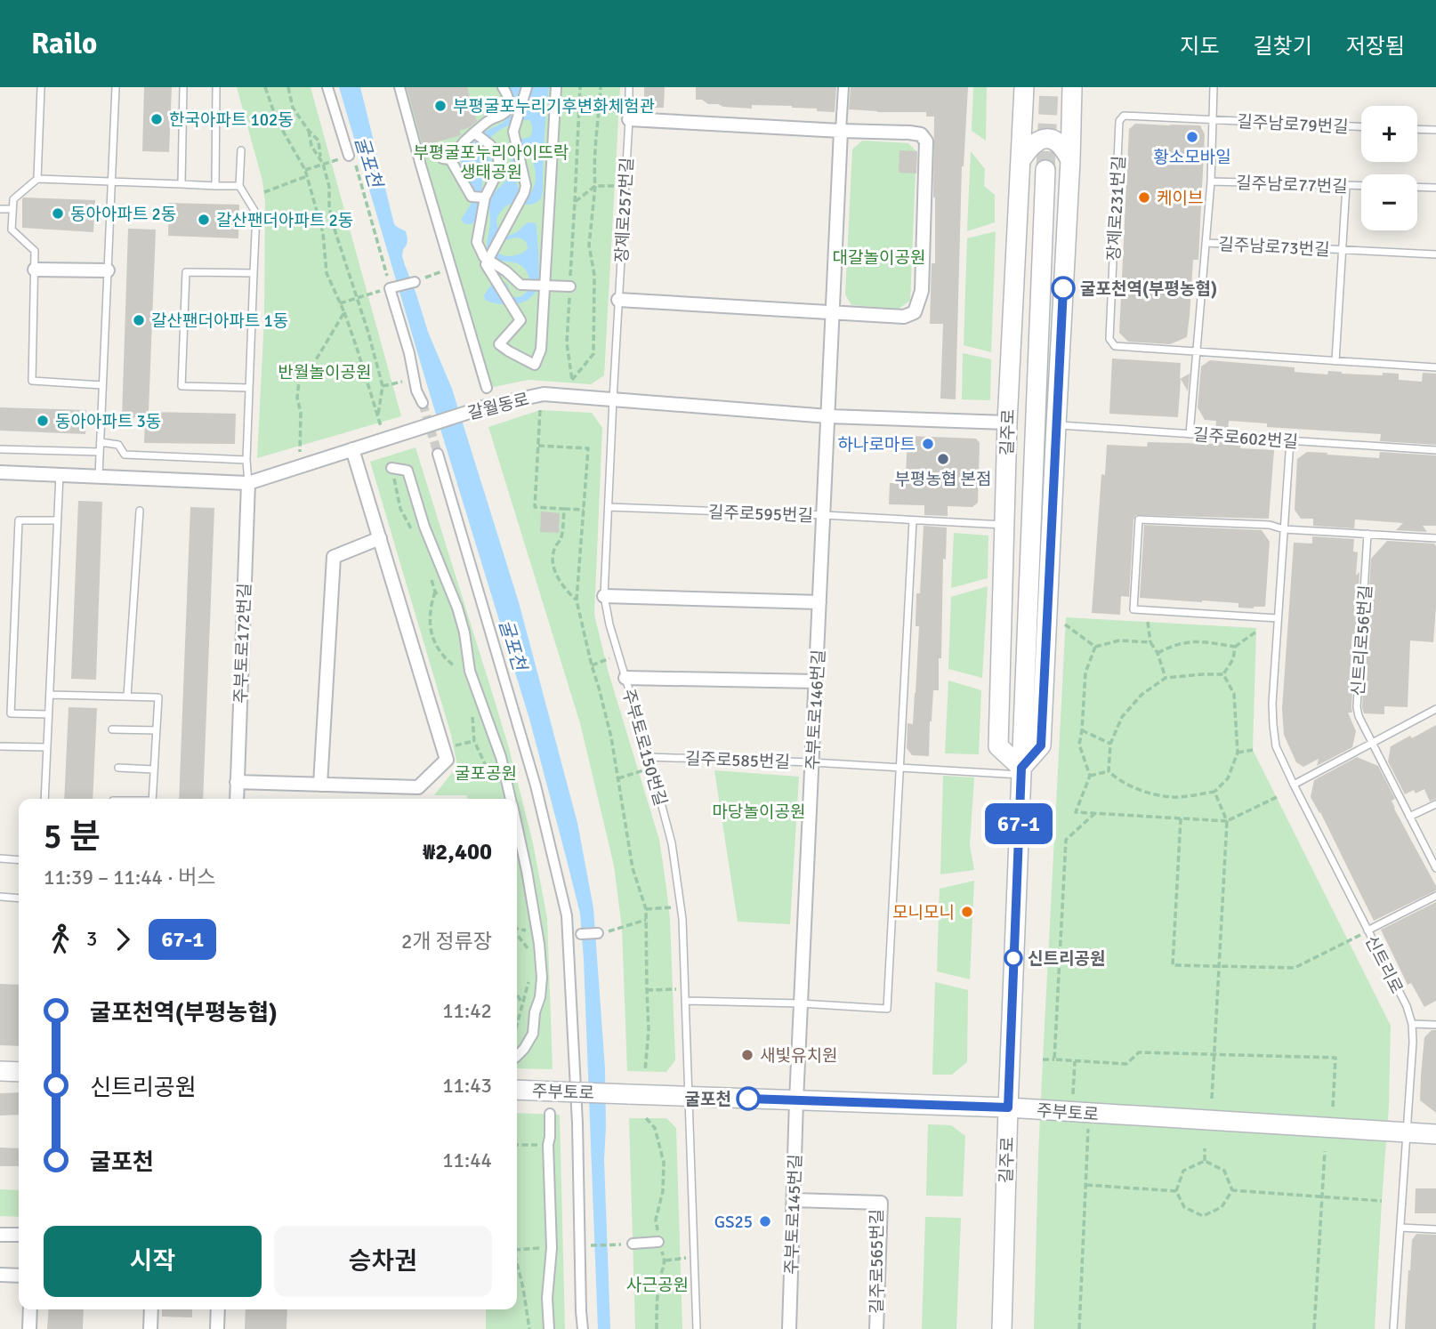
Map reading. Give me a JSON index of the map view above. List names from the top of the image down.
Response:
{
  "streets": {
    "main road": ["길주로", "주부토로"],
    "street": [
      "갈월동로",
      "주부토로172번길",
      "주부토로146번길",
      "주부토로145번길",
      "길주로565번길"
    ],
    "lane": [
      "길주남로79번길",
      "길주남로77번길",
      "장제로231번길",
      "장제로257번길",
      "길주남로73번길",
      "길주로602번길",
      "길주로595번길",
      "신트리로56번길",
      "주부토로150번길",
      "길주로585번길",
      "신트리로"
    ]
  },
  "crossings": [
    ["길주남로79번길", "장제로231번길"],
    ["장제로231번길", "길주남로73번길"],
    ["장제로257번길", "갈월동로"],
    ["장제로257번길", "주부토로150번길"],
    ["갈월동로", "길주로"],
    ["갈월동로", "주부토로172번길"],
    ["갈월동로", "주부토로146번길"],
    ["갈월동로", "주부토로150번길"],
    ["길주로", "길주로595번길"],
    ["길주로", "길주로585번길"],
    ["길주로", "주부토로"],
    ["길주로602번길", "신트리로"],
    ["길주로595번길", "주부토로146번길"],
    ["길주로595번길", "주부토로150번길"],
    ["주부토로146번길", "길주로585번길"],
    ["주부토로146번길", "주부토로"],
    ["주부토로146번길", "주부토로145번길"],
    ["주부토로150번길", "길주로585번길"],
    ["주부토로150번길", "주부토로"],
    ["신트리로", "주부토로"],
    ["주부토로", "주부토로145번길"],
    ["주부토로145번길", "길주로565번길"]
  ],
  "water": ["굴포천"],
  "parks": [
    "부평굴포누리아이뜨락 생태공원",
    "대갈놀이공원",
    "반월놀이공원",
    "굴포공원",
    "마당놀이공원",
    "사근공원"
  ],
  "places": [
    "부평굴포누리기후변화체험관",
    "한국아파트 102동",
    "황소모바일",
    "케이브",
    "동아아파트 2동",
    "갈산팬더아파트 2동",
    "굴포천역(부평농협)",
    "갈산팬더아파트 1동",
    "동아아파트 3동",
    "하나로마트",
    "부평농협 본점",
    "모니모니",
    "신트리공원",
    "새빛유치원",
    "굴포천",
    "GS25"
  ],
  "lines": ["bus line 67-1"],
  "page": {
    "header": "Railo",
    "nav": ["지도", "길찾기", "저장됨"],
    "on_map": "67-1",
    "map_buttons": ["+", "−"],
    "heading": ["5 분", "11:39 – 11:44 · 버스", "₩2,400"],
    "legs": ["3", "67-1", "2개 정류장"],
    "list": [
      {
        "name": "굴포천역(부평농협)",
        "value": "11:42"
      },
      {
        "name": "신트리공원",
        "value": "11:43"
      },
      {
        "name": "굴포천",
        "value": "11:44"
      }
    ],
    "buttons": ["시작", "승차권"]
  }
}
